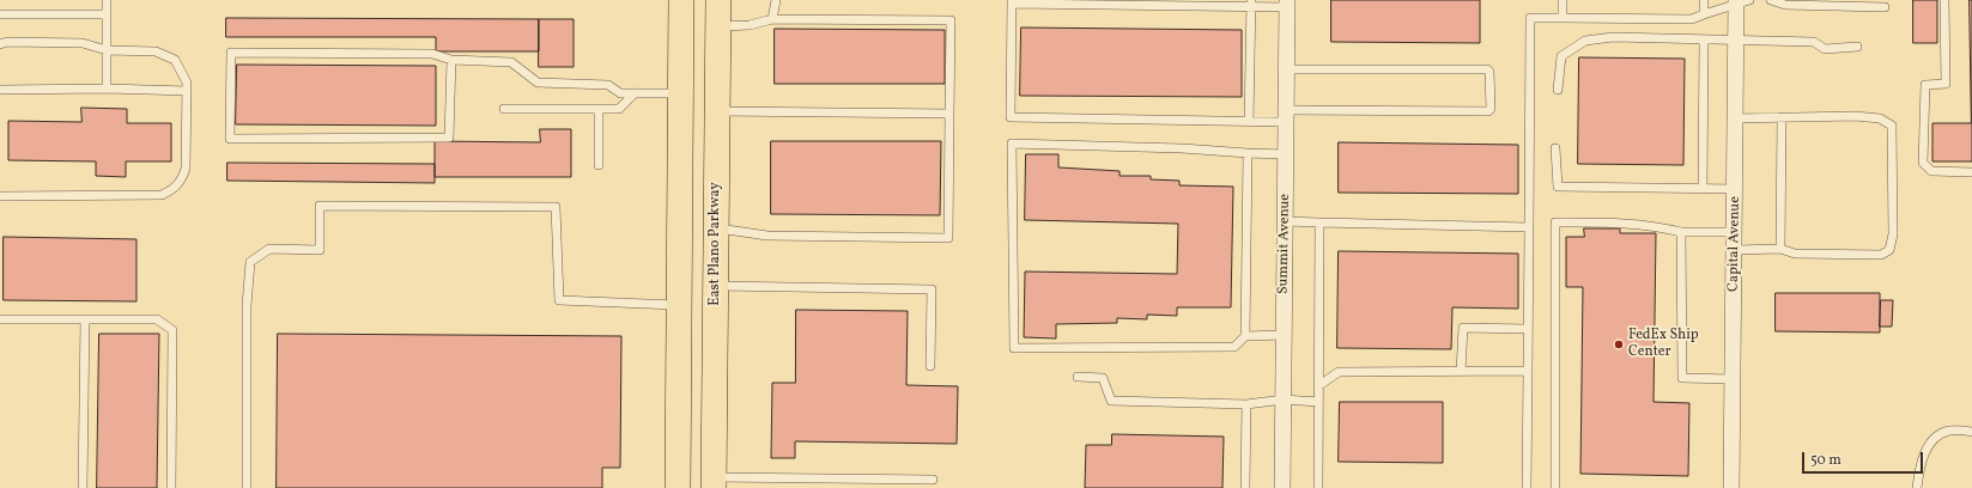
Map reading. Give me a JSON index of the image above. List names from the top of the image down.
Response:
{
  "streets": {
    "main road": ["East Plano Parkway"],
    "street": ["Summit Avenue", "Capital Avenue"]
  },
  "places": ["FedEx Ship Center"],
  "scale_bar": "50 m"
}
